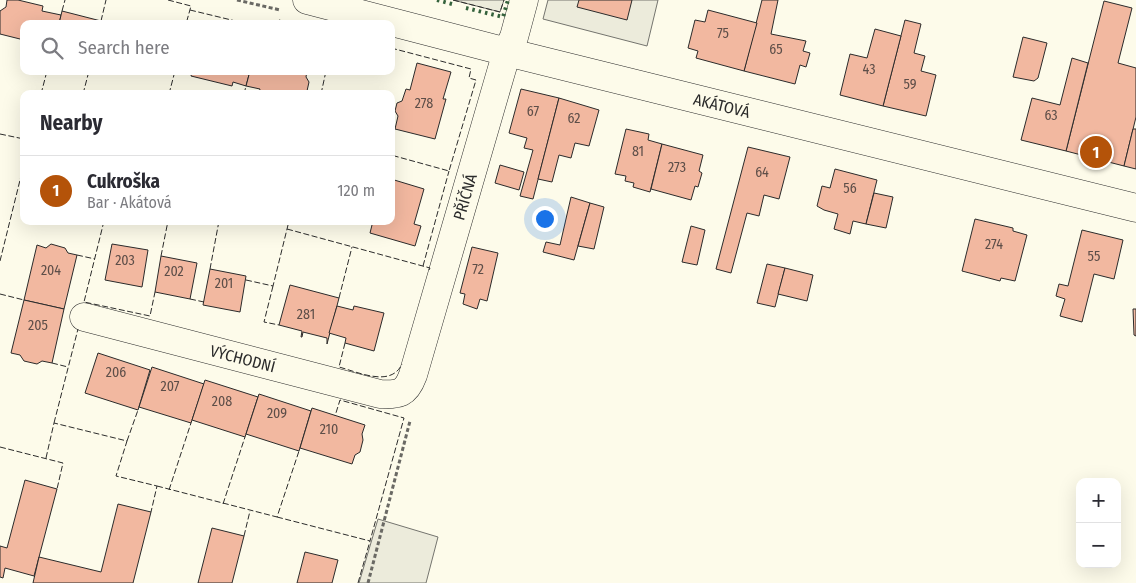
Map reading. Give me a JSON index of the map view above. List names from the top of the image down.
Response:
{
  "streets": {
    "street": ["AKÁTOVÁ", "PŘÍČNÁ", "VÝCHODNÍ"]
  },
  "crossings": [
    ["AKÁTOVÁ", "PŘÍČNÁ"],
    ["PŘÍČNÁ", "VÝCHODNÍ"]
  ],
  "house_numbers": [
    "75",
    "65",
    "43",
    "59",
    "278",
    "67",
    "63",
    "62",
    "81",
    "273",
    "64",
    "56",
    "274",
    "55",
    "203",
    "72",
    "204",
    "202",
    "201",
    "281",
    "205",
    "206",
    "207",
    "208",
    "209",
    "210"
  ],
  "page": {
    "search": "Search here",
    "heading": "Nearby",
    "pins": "1",
    "list": [
      {
        "mark": "1",
        "name": "Cukroška",
        "note": "Bar · Akátová",
        "value": "120 m"
      }
    ],
    "map_buttons": ["+", "−"]
  }
}
